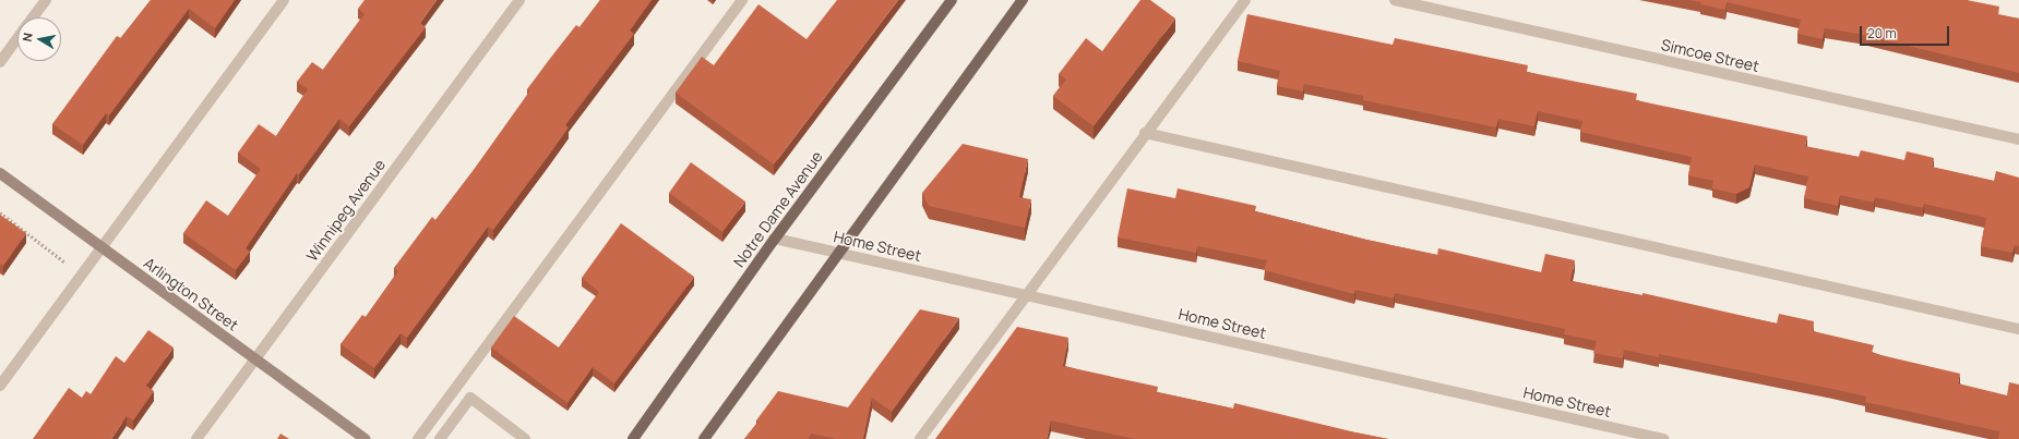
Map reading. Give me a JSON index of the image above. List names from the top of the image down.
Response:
{
  "streets": {
    "main road": ["Notre Dame Avenue", "Arlington Street"],
    "street": ["Simcoe Street", "Winnipeg Avenue", "Home Street"]
  },
  "crossings": [
    ["Notre Dame Avenue", "Home Street"],
    ["Winnipeg Avenue", "Arlington Street"]
  ],
  "scale_bar": "20 m",
  "north": "left"
}
